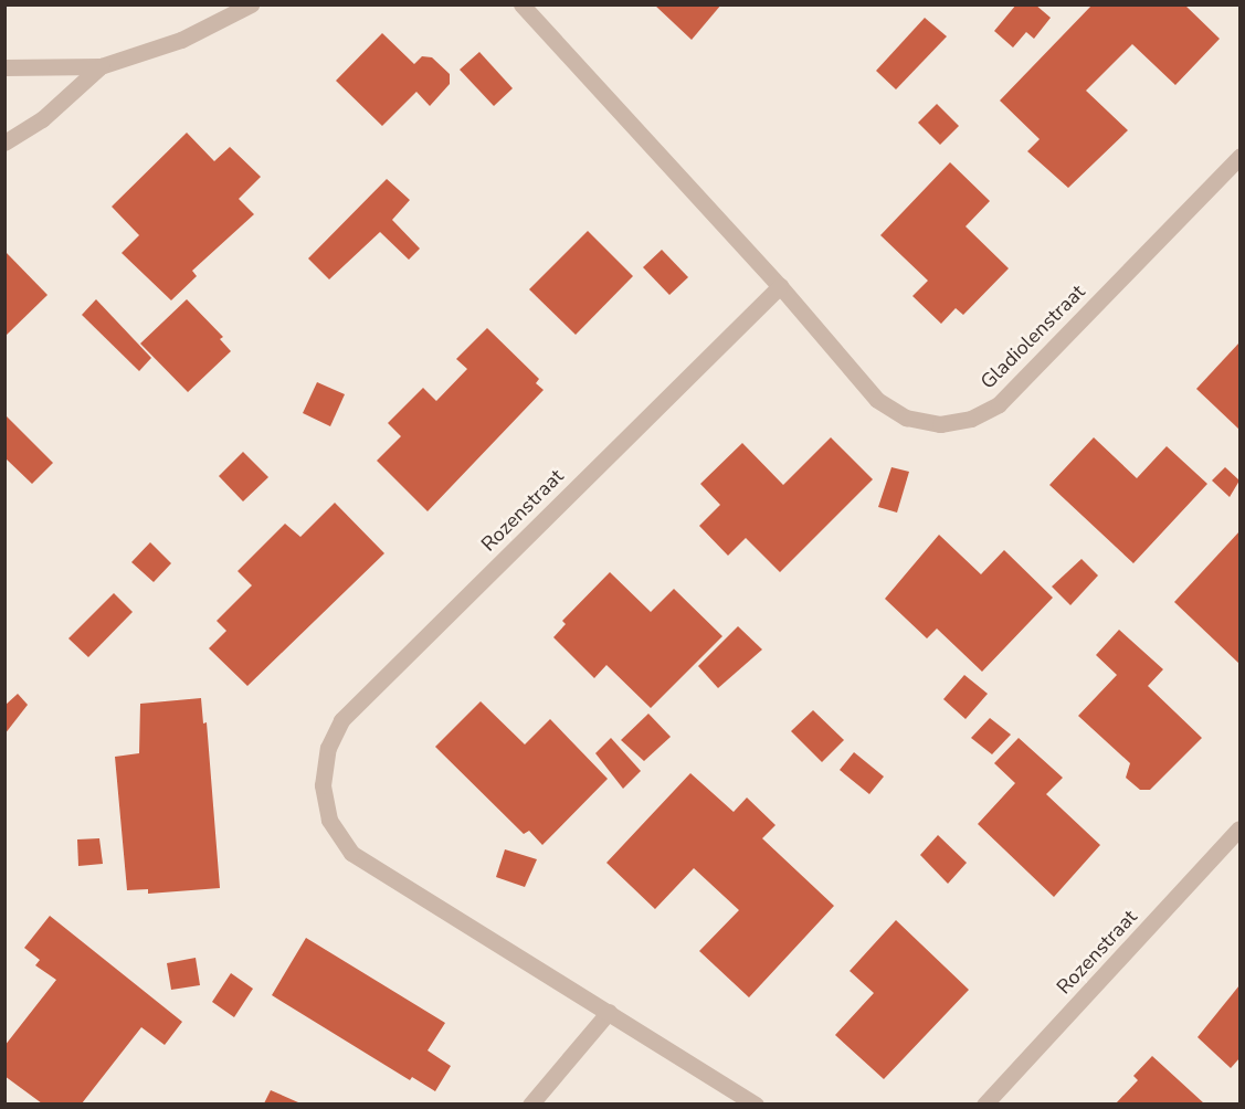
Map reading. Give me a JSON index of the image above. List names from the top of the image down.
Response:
{
  "streets": {
    "street": ["Gladiolenstraat", "Rozenstraat"]
  },
  "crossings": [
    ["Gladiolenstraat", "Rozenstraat"]
  ]
}
